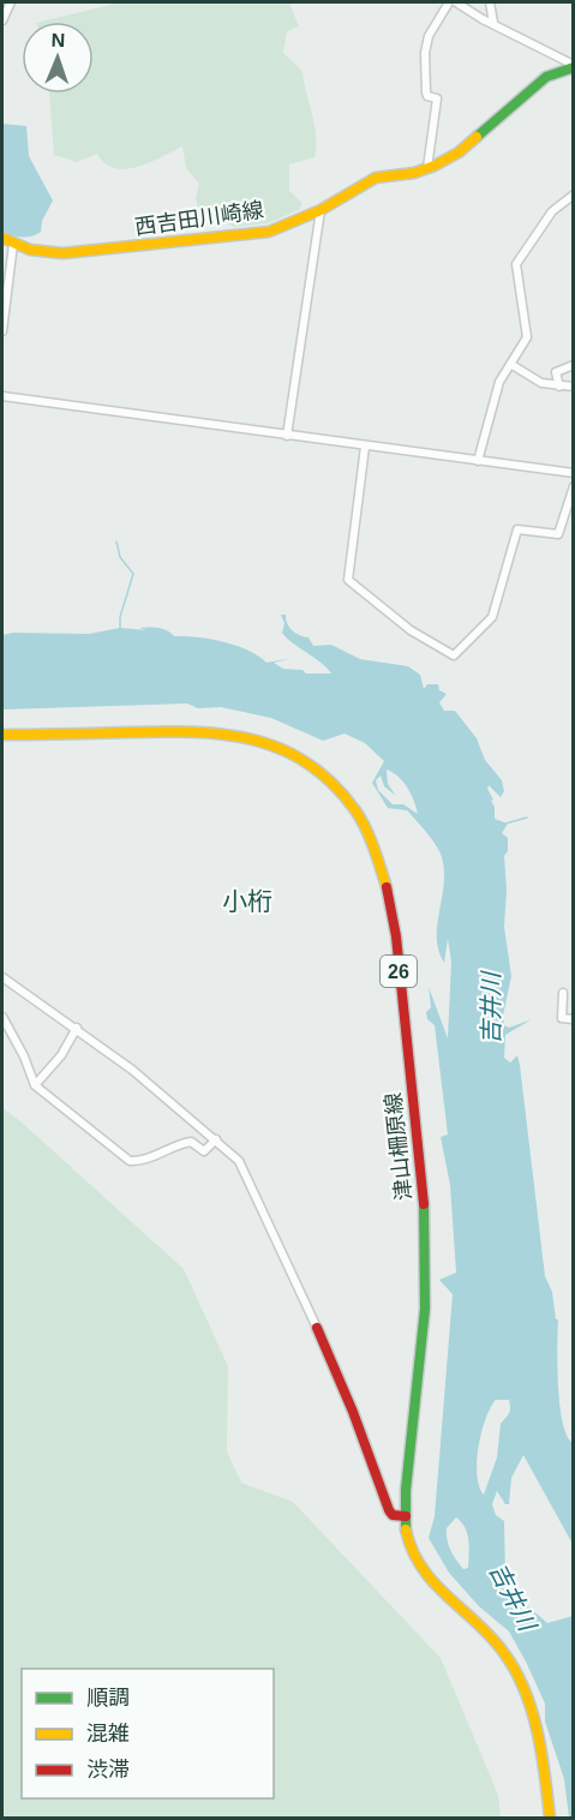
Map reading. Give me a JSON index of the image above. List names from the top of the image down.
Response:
{
  "streets": {
    "main road": ["西吉田川崎線", "26", "津山柵原線"]
  },
  "districts": ["小桁"],
  "water": ["吉井川"],
  "legend": ["順調", "混雑", "渋滞"],
  "north": "top"
}
